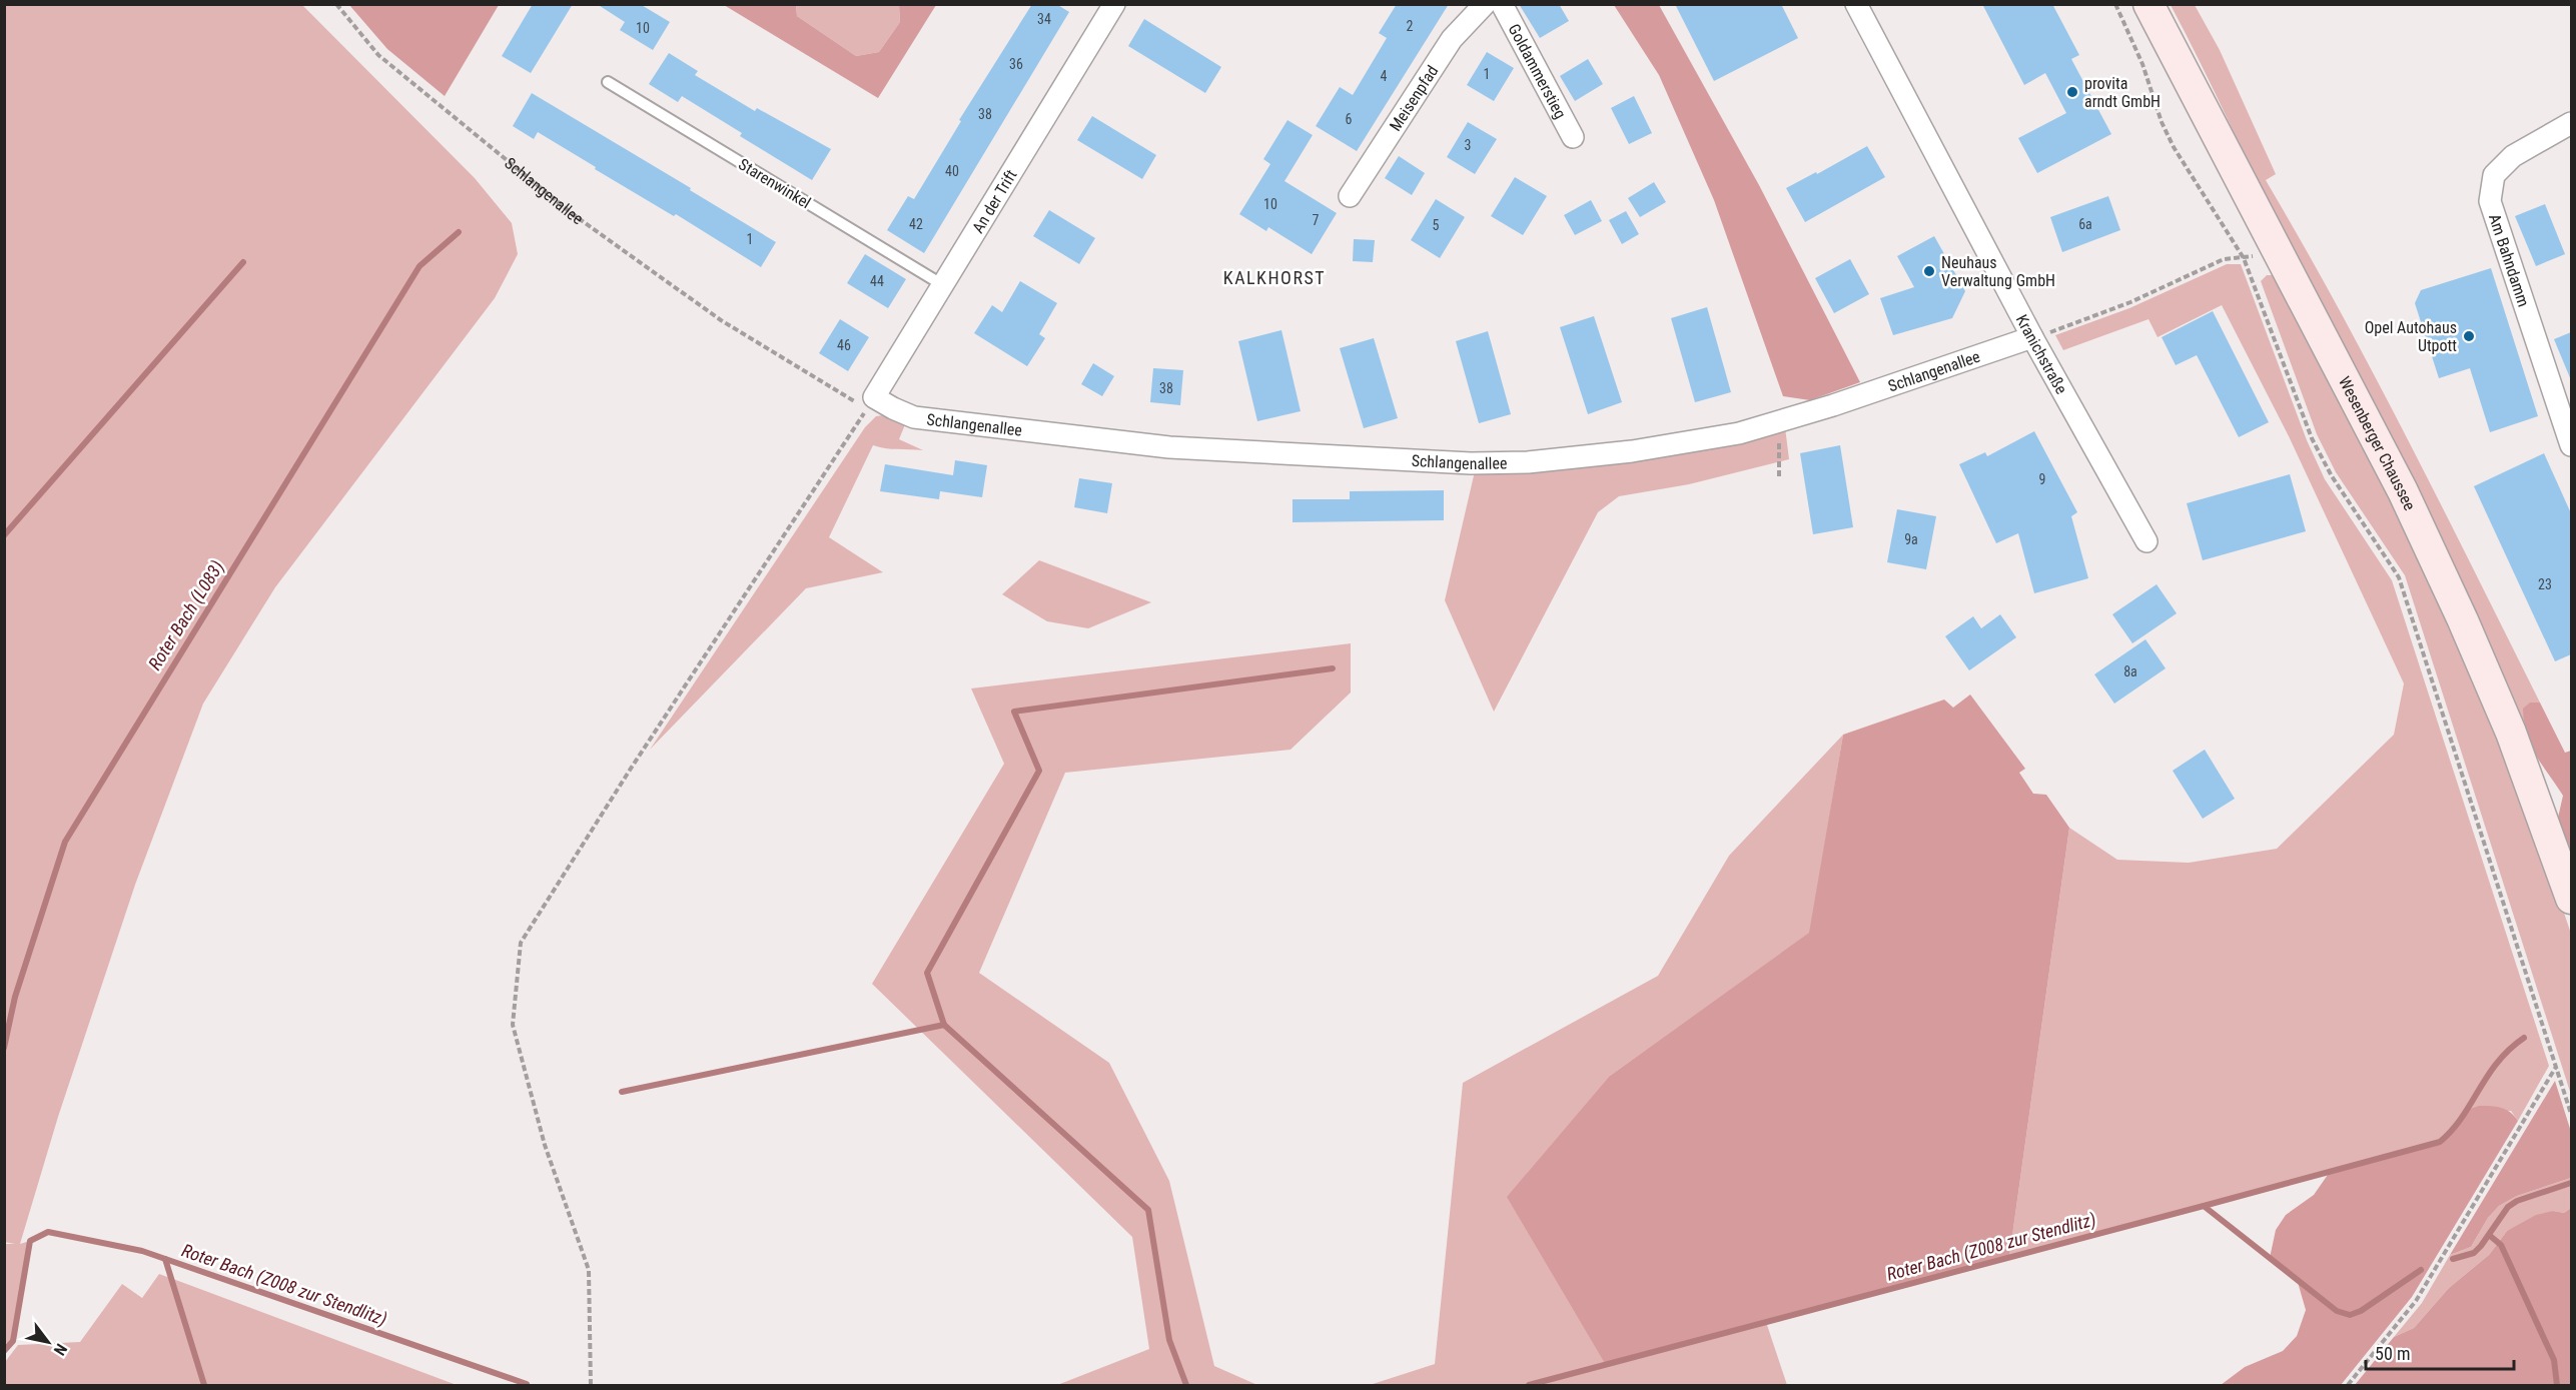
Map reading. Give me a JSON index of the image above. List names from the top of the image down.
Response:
{
  "streets": {
    "main road": ["Wesenberger Chaussee"],
    "street": [
      "Goldammerstieg",
      "Meisenpfad",
      "Schlangenallee",
      "An der Trift",
      "Am Bahndamm",
      "Kranichstraße"
    ],
    "lane": ["Starenwinkel"]
  },
  "crossings": [
    ["Starenwinkel", "An der Trift"],
    ["Schlangenallee", "An der Trift"],
    ["Schlangenallee", "Kranichstraße"]
  ],
  "districts": ["KALKHORST"],
  "water": ["Roter Bach (L083)", "Roter Bach (Z008 zur Stendlitz)"],
  "places": ["provita arndt GmbH", "Neuhaus Verwaltung GmbH", "Opel Autohaus Utpott"],
  "house_numbers": [
    "34",
    "2",
    "10",
    "36",
    "1",
    "4",
    "38",
    "6",
    "3",
    "40",
    "10",
    "7",
    "42",
    "6a",
    "5",
    "1",
    "44",
    "46",
    "38",
    "9",
    "9a",
    "23",
    "8a"
  ],
  "scale_bar": "50 m",
  "north": "bottom right"
}
